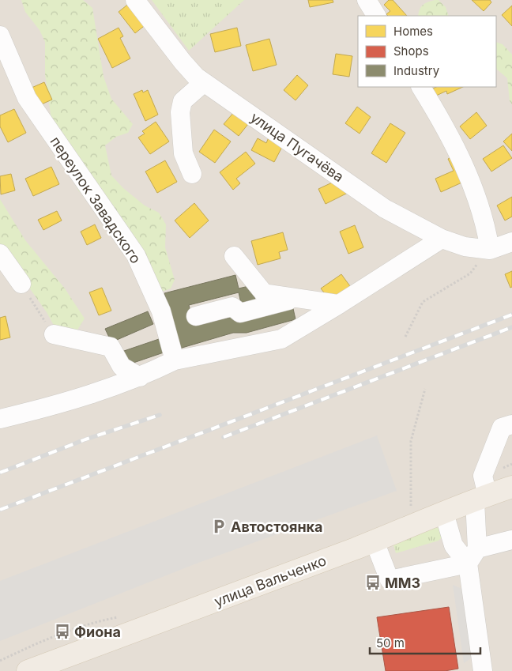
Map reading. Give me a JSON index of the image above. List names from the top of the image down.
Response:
{
  "streets": {
    "main road": ["улица Вальченко"],
    "street": ["улица Пугачёва", "переулок Завадского"]
  },
  "places": {
    "parking": ["Автостоянка"],
    "bus stop": ["ММЗ", "Фиона"]
  },
  "legend": ["Homes", "Shops", "Industry"],
  "scale_bar": "50 m"
}
